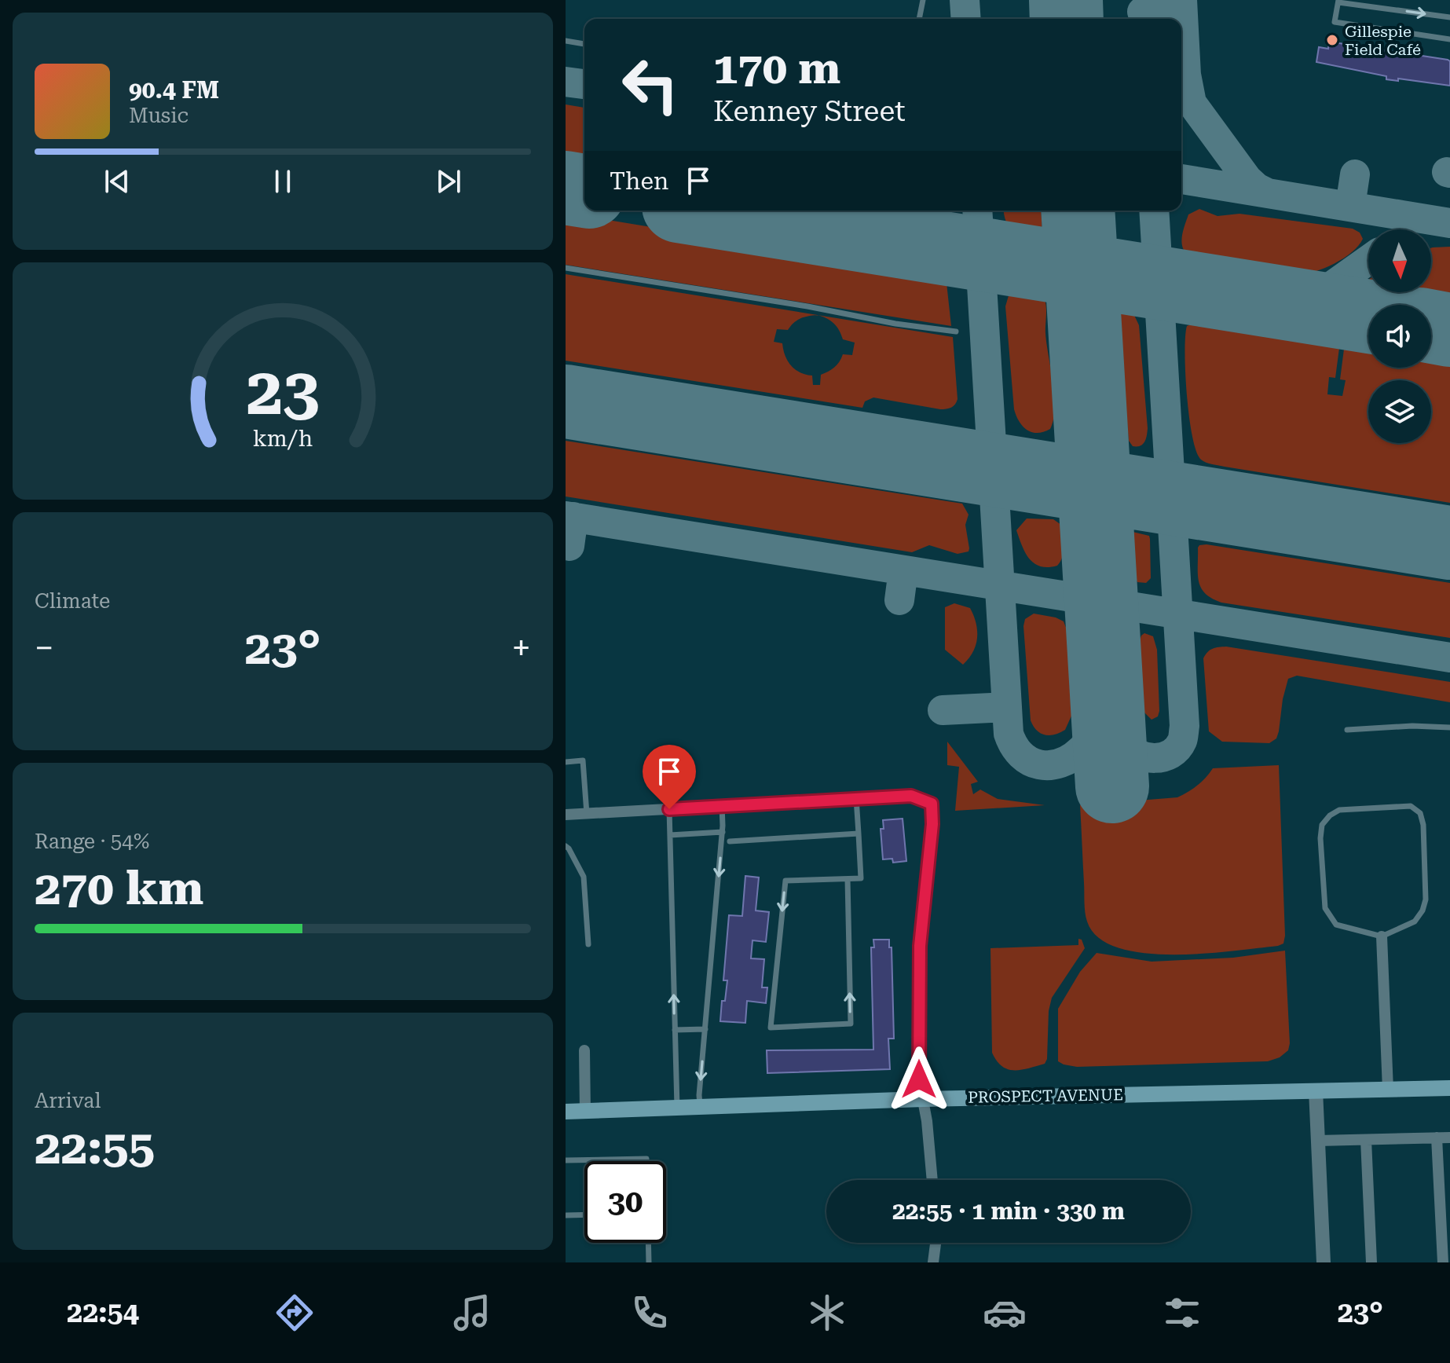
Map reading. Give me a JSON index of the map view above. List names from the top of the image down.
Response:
{
  "streets": {
    "main road": ["PROSPECT AVENUE"]
  },
  "places": ["Gillespie Field Café"],
  "north": "bottom",
  "page": {
    "turn": ["170 m", "Kenney Street"],
    "song": ["90.4 FM", "Music"],
    "then": "Then",
    "tile": [
      "Climate",
      ["Range · 54%", "270 km"],
      ["Arrival", "22:55"]
    ],
    "heat": ["−", "23°", "+"],
    "limit": "30",
    "trip": "22:55 · 1 min · 330 m",
    "tabs": ["22:54", "23°"],
    "gauge": ["23", "km/h"]
  }
}
